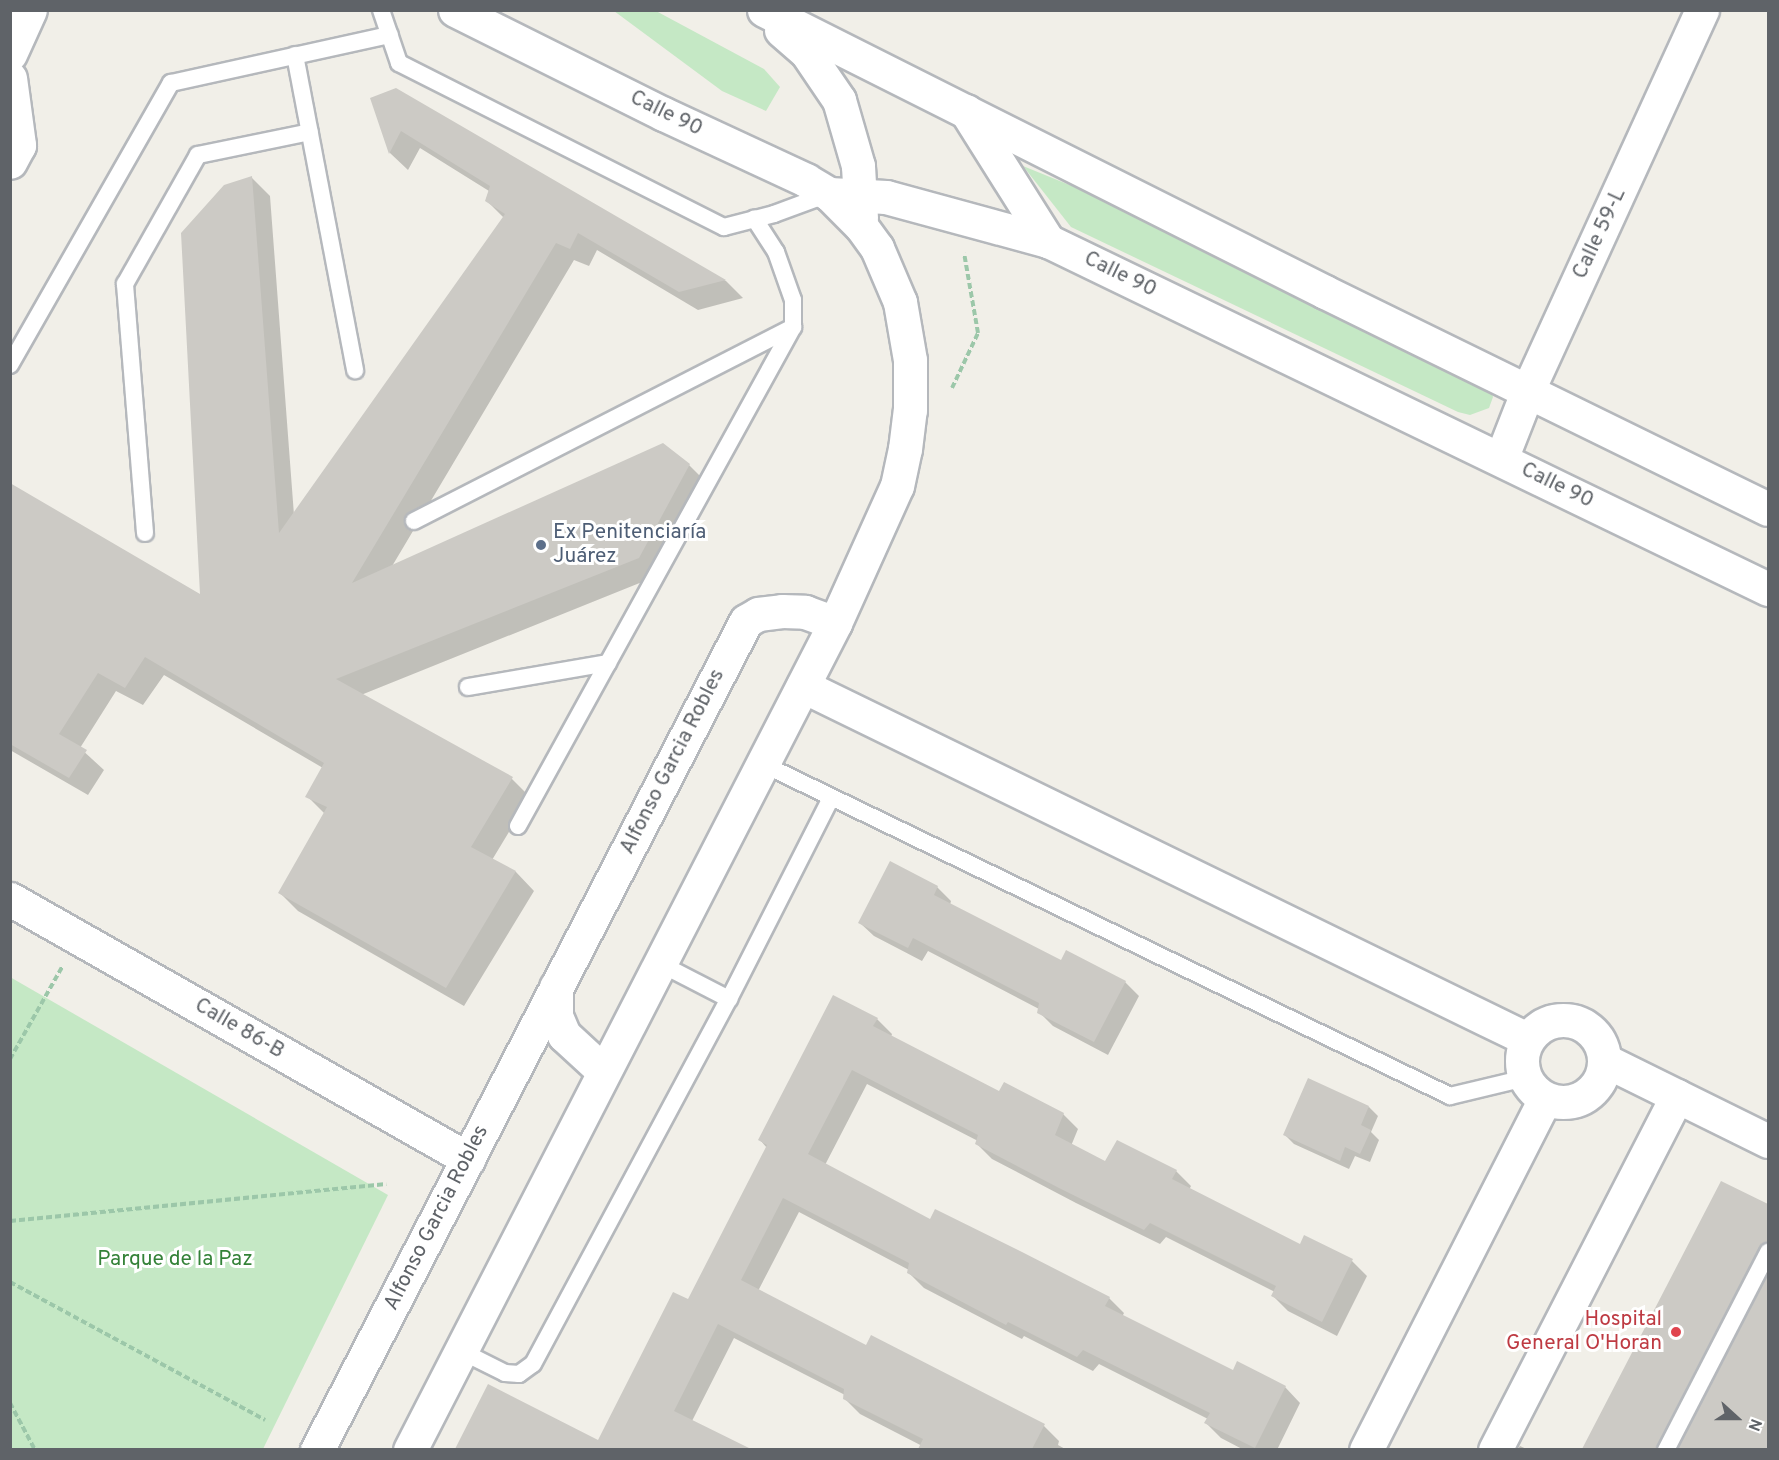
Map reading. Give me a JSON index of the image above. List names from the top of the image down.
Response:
{
  "streets": {
    "street": [
      "Calle 90",
      "Calle 59-L",
      "Alfonso Garcia Robles",
      "Calle 86-B"
    ]
  },
  "crossings": [
    ["Calle 90", "Calle 59-L"],
    ["Alfonso Garcia Robles", "Calle 86-B"]
  ],
  "parks": ["Parque de la Paz"],
  "places": ["Ex Penitenciaría Juárez", "Hospital General O'Horan"],
  "north": "right"
}
